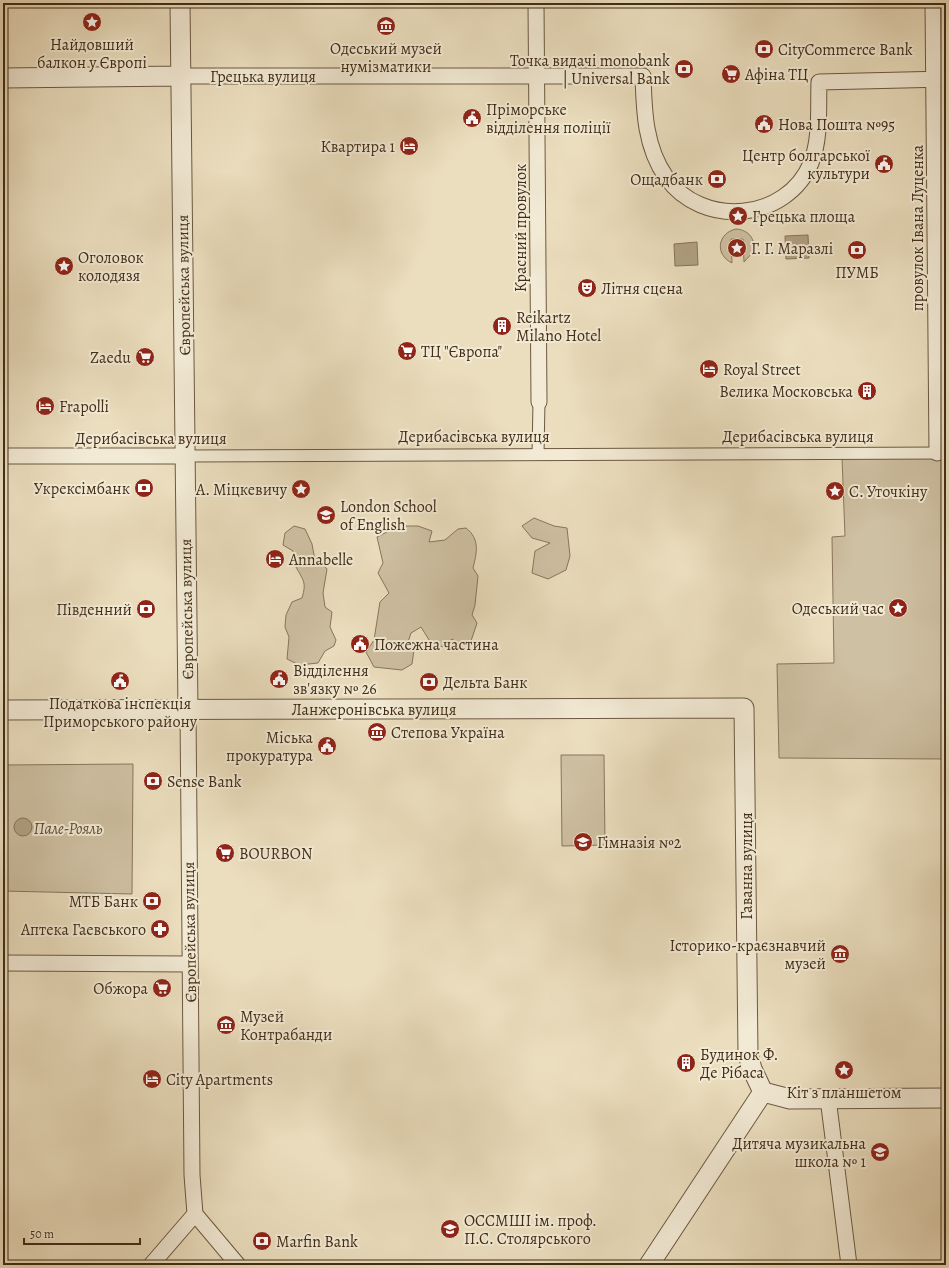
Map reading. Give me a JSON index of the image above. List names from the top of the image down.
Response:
{
  "streets": {
    "street": [
      "Грецька вулиця",
      "Красний провулок",
      "провулок Івана Луценка",
      "Європейська вулиця",
      "Дерибасівська вулиця",
      "Ланжеронівська вулиця",
      "Гаванна вулиця"
    ]
  },
  "crossings": [
    ["Грецька вулиця", "Красний провулок"],
    ["Грецька вулиця", "провулок Івана Луценка"],
    ["Грецька вулиця", "Європейська вулиця"],
    ["Красний провулок", "Дерибасівська вулиця"],
    ["провулок Івана Луценка", "Дерибасівська вулиця"],
    ["Європейська вулиця", "Дерибасівська вулиця"],
    ["Європейська вулиця", "Ланжеронівська вулиця"],
    ["Ланжеронівська вулиця", "Гаванна вулиця"]
  ],
  "parks": ["Пале-Рояль"],
  "places": {
    "place": [
      "Найдовший балкон у Європі",
      "Грецька площа",
      "Г. Г. Маразлі",
      "Оголовок колодязя",
      "А. Міцкевичу",
      "С. Уточкіну",
      "Одеський час",
      "Кіт з планшетом"
    ],
    "museum": [
      "Одеський музей нумізматики",
      "Степова Україна",
      "Історико-краєзнавчий музей",
      "Музей Контрабанди"
    ],
    "bank": [
      "CityCommerce Bank",
      "Точка видачі monobank | Universal Bank",
      "Ощадбанк",
      "ПУМБ",
      "Укрексімбанк",
      "Південний",
      "Дельта Банк",
      "Sense Bank",
      "МТБ Банк",
      "Marfin Bank"
    ],
    "supermarket": [
      "Афіна ТЦ",
      "ТЦ \"Європа\"",
      "Zaedu",
      "BOURBON",
      "Обжора"
    ],
    "public building": [
      "Прiморське відділення поліції",
      "Нова Пошта №95",
      "Центр болгарської культури",
      "Пожежна частина",
      "Відділення зв'язку № 26",
      "Податкова інспекція Приморського району",
      "Міська прокуратура"
    ],
    "hotel": [
      "Квартира 1",
      "Royal Street",
      "Frapolli",
      "Annabelle",
      "City Apartments"
    ],
    "theatre": ["Літня сцена"],
    "building": ["Reikartz Milano Hotel", "Велика Московська", "Будинок Ф. Де Рібаса"],
    "school or university": [
      "London School of English",
      "Гімназія №2",
      "Дитяча музикальна школа № 1",
      "ОССМШІ ім. проф. П.С. Столярського"
    ],
    "pharmacy": ["Аптека Гаевського"]
  },
  "scale_bar": "50 m"
}
